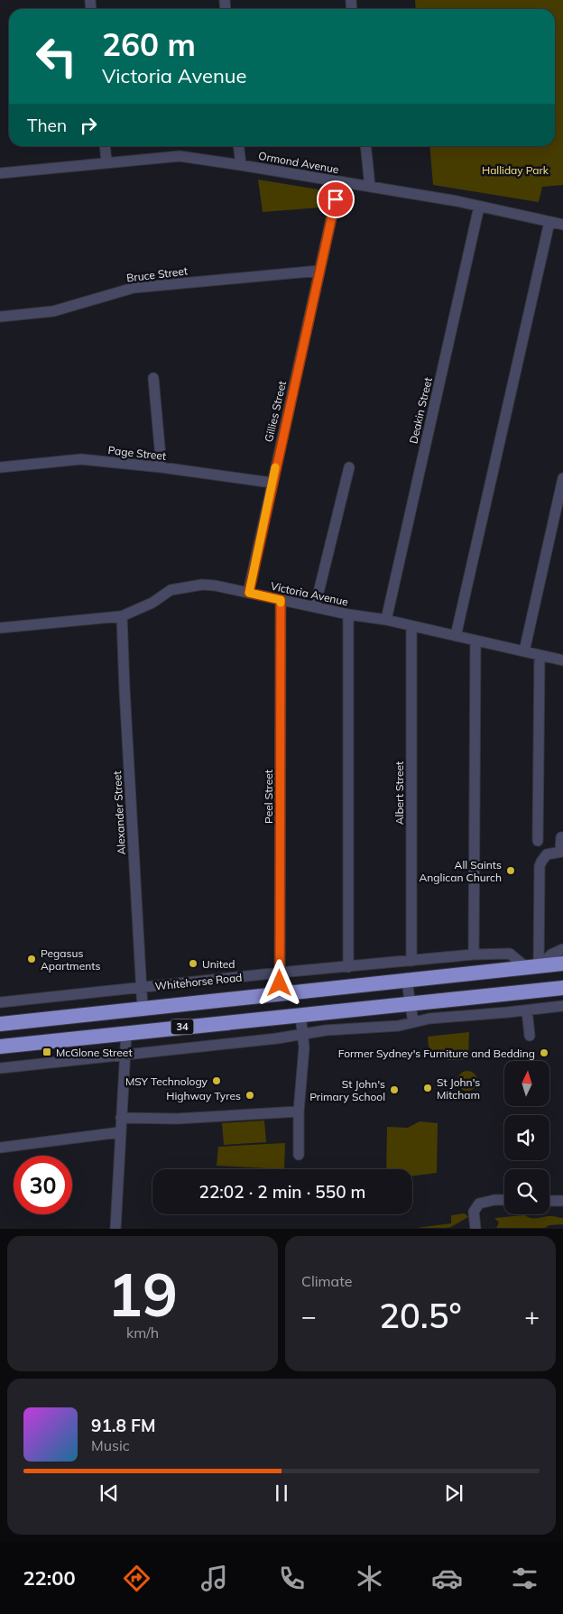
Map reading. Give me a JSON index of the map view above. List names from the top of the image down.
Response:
{
  "streets": {
    "highway": ["Whitehorse Road", "34"],
    "street": [
      "Ormond Avenue",
      "Bruce Street",
      "Deakin Street",
      "Gillies Street",
      "Page Street",
      "Victoria Avenue",
      "Albert Street",
      "Peel Street",
      "Alexander Street"
    ]
  },
  "crossings": [
    ["Ormond Avenue", "Deakin Street"],
    ["Ormond Avenue", "Gillies Street"],
    ["Bruce Street", "Gillies Street"],
    ["Deakin Street", "Victoria Avenue"],
    ["Gillies Street", "Page Street"],
    ["Gillies Street", "Victoria Avenue"],
    ["Victoria Avenue", "Albert Street"],
    ["Victoria Avenue", "Peel Street"],
    ["Victoria Avenue", "Alexander Street"],
    ["Albert Street", "Whitehorse Road"],
    ["Peel Street", "Whitehorse Road"],
    ["Alexander Street", "Whitehorse Road"]
  ],
  "parks": ["Halliday Park"],
  "places": {
    "other": [
      "All Saints Anglican Church",
      "Pegasus Apartments",
      "United",
      "Former Sydney's Furniture and Bedding",
      "MSY Technology",
      "St John's Mitcham",
      "St John's Primary School",
      "Highway Tyres"
    ],
    "transit": ["McGlone Street"]
  },
  "north": "top",
  "page": {
    "turn": ["260 m", "Victoria Avenue"],
    "then": "Then",
    "limit": "30",
    "trip": "22:02 · 2 min · 550 m",
    "tile": [
      ["19", "km/h"],
      "Climate"
    ],
    "heat": ["−", "20.5°", "+"],
    "song": ["91.8 FM", "Music"],
    "tabs": "22:00"
  }
}
